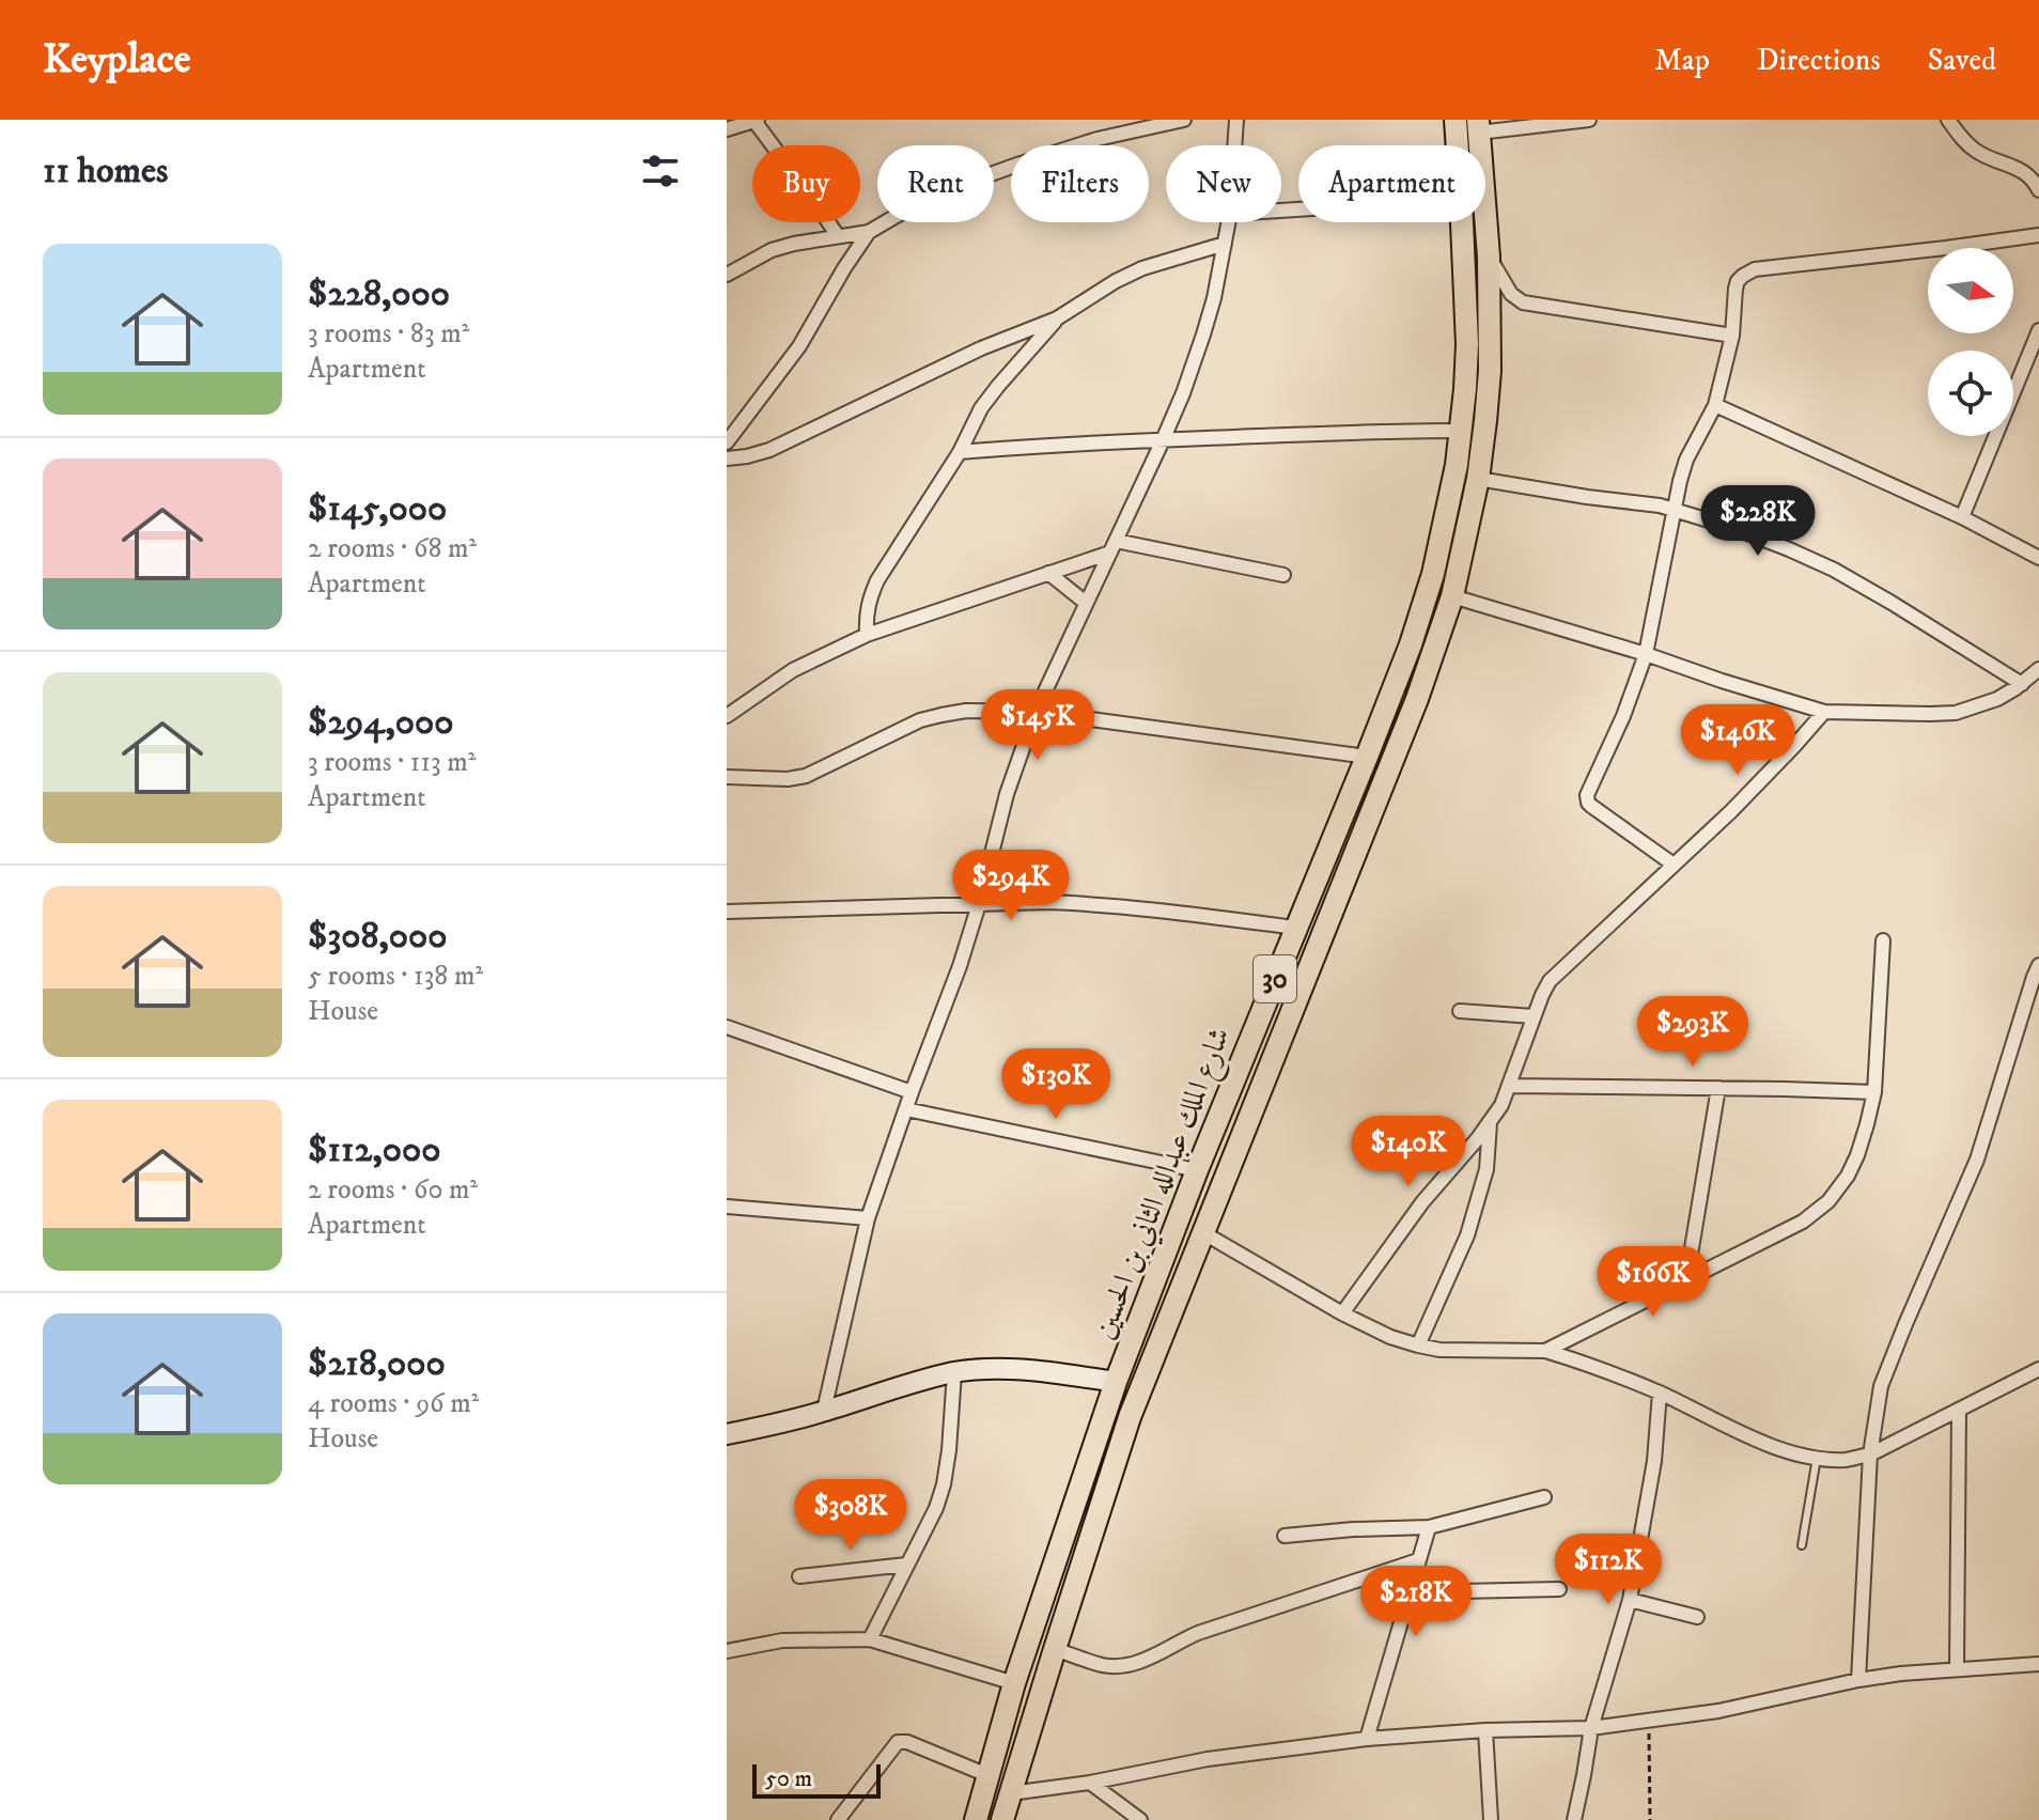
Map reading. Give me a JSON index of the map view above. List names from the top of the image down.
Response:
{
  "streets": {
    "main road": ["30", "شارع الملك عبدالله الثاني بن الحسين"]
  },
  "scale_bar": "50 m",
  "north": "right",
  "page": {
    "header": "Keyplace",
    "nav": ["Map", "Directions", "Saved"],
    "heading": "11 homes",
    "chip": [
      "Buy",
      "Rent",
      "Filters",
      "New",
      "Apartment"
    ],
    "list": [
      {
        "name": "$228,000",
        "note": "3 rooms · 83 m² · Apartment"
      },
      {
        "name": "$145,000",
        "note": "2 rooms · 68 m² · Apartment"
      },
      {
        "name": "$294,000",
        "note": "3 rooms · 113 m² · Apartment"
      },
      {
        "name": "$308,000",
        "note": "5 rooms · 138 m² · House"
      },
      {
        "name": "$112,000",
        "note": "2 rooms · 60 m² · Apartment"
      },
      {
        "name": "$218,000",
        "note": "4 rooms · 96 m² · House"
      }
    ],
    "price": [
      "$228K",
      "$145K",
      "$146K",
      "$294K",
      "$293K",
      "$130K",
      "$140K",
      "$166K",
      "$308K",
      "$112K",
      "$218K"
    ],
    "scale": "50 m"
  }
}
